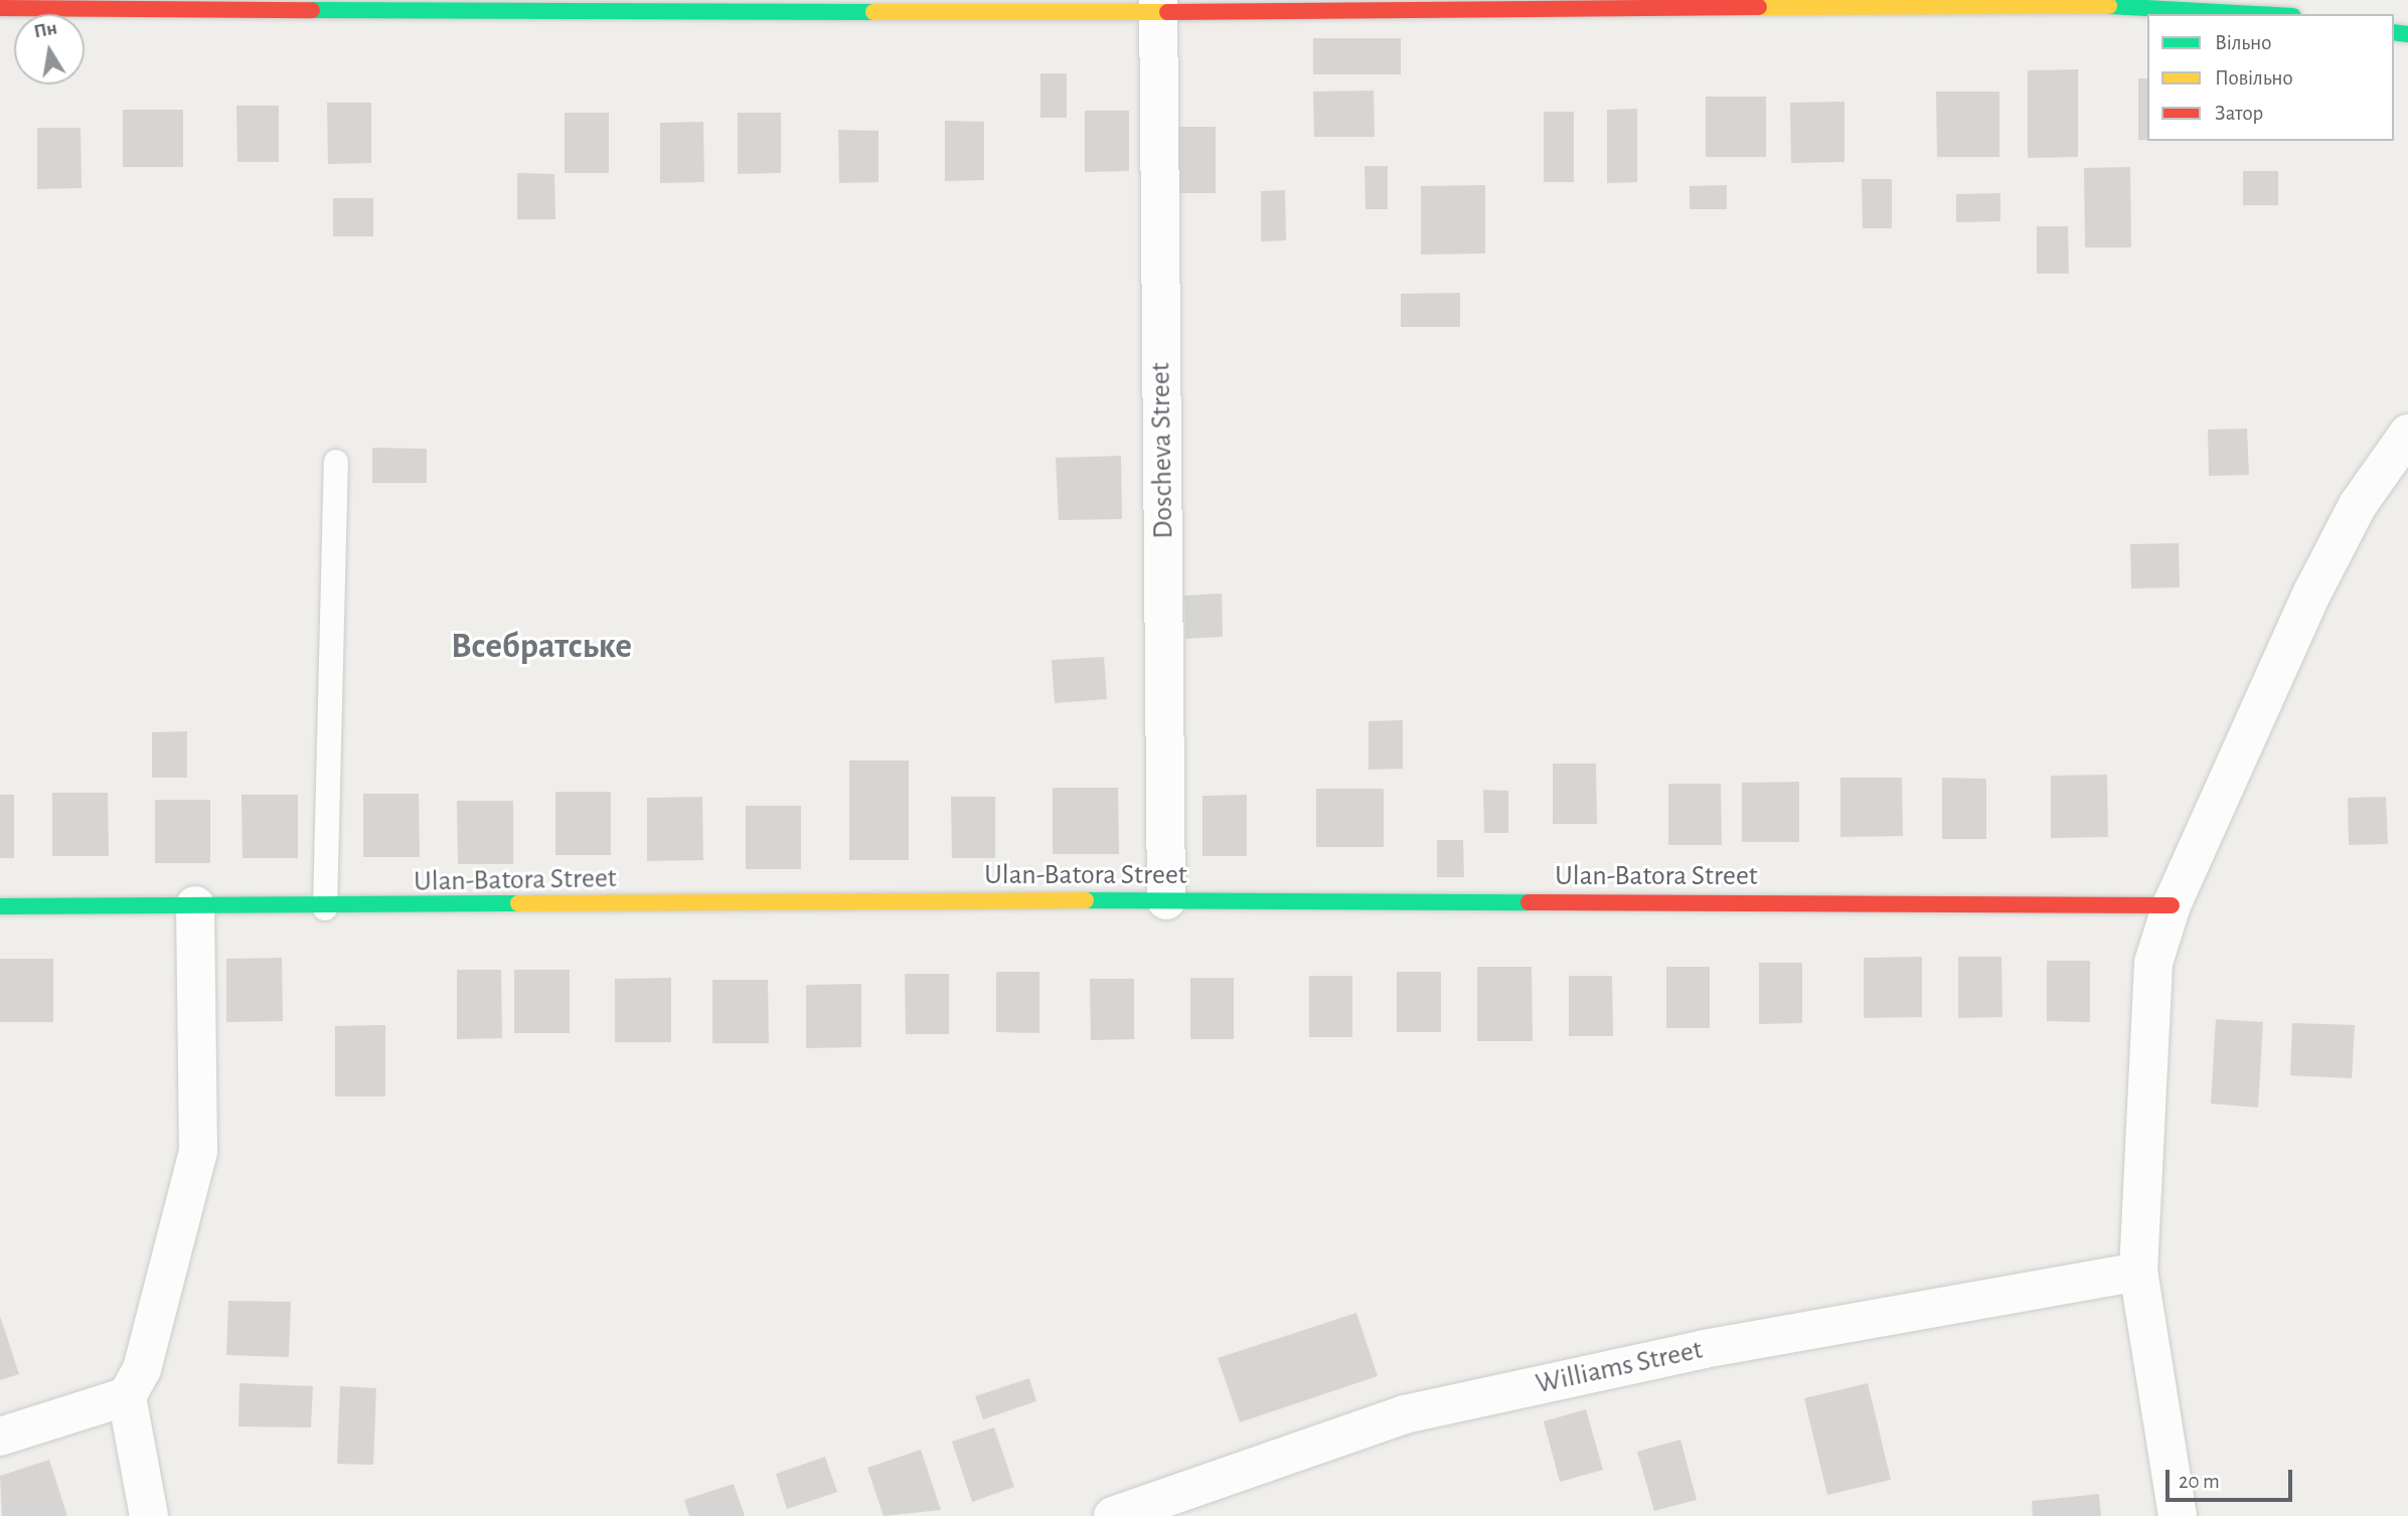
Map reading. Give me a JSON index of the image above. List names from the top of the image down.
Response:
{
  "streets": {
    "main road": ["Ulan-Batora Street"],
    "street": ["Doscheva Street", "Williams Street"]
  },
  "crossings": [
    ["Doscheva Street", "Ulan-Batora Street"]
  ],
  "districts": ["Всебратське"],
  "legend": ["Вільно", "Повільно", "Затор"],
  "scale_bar": "20 m",
  "north": "top"
}
